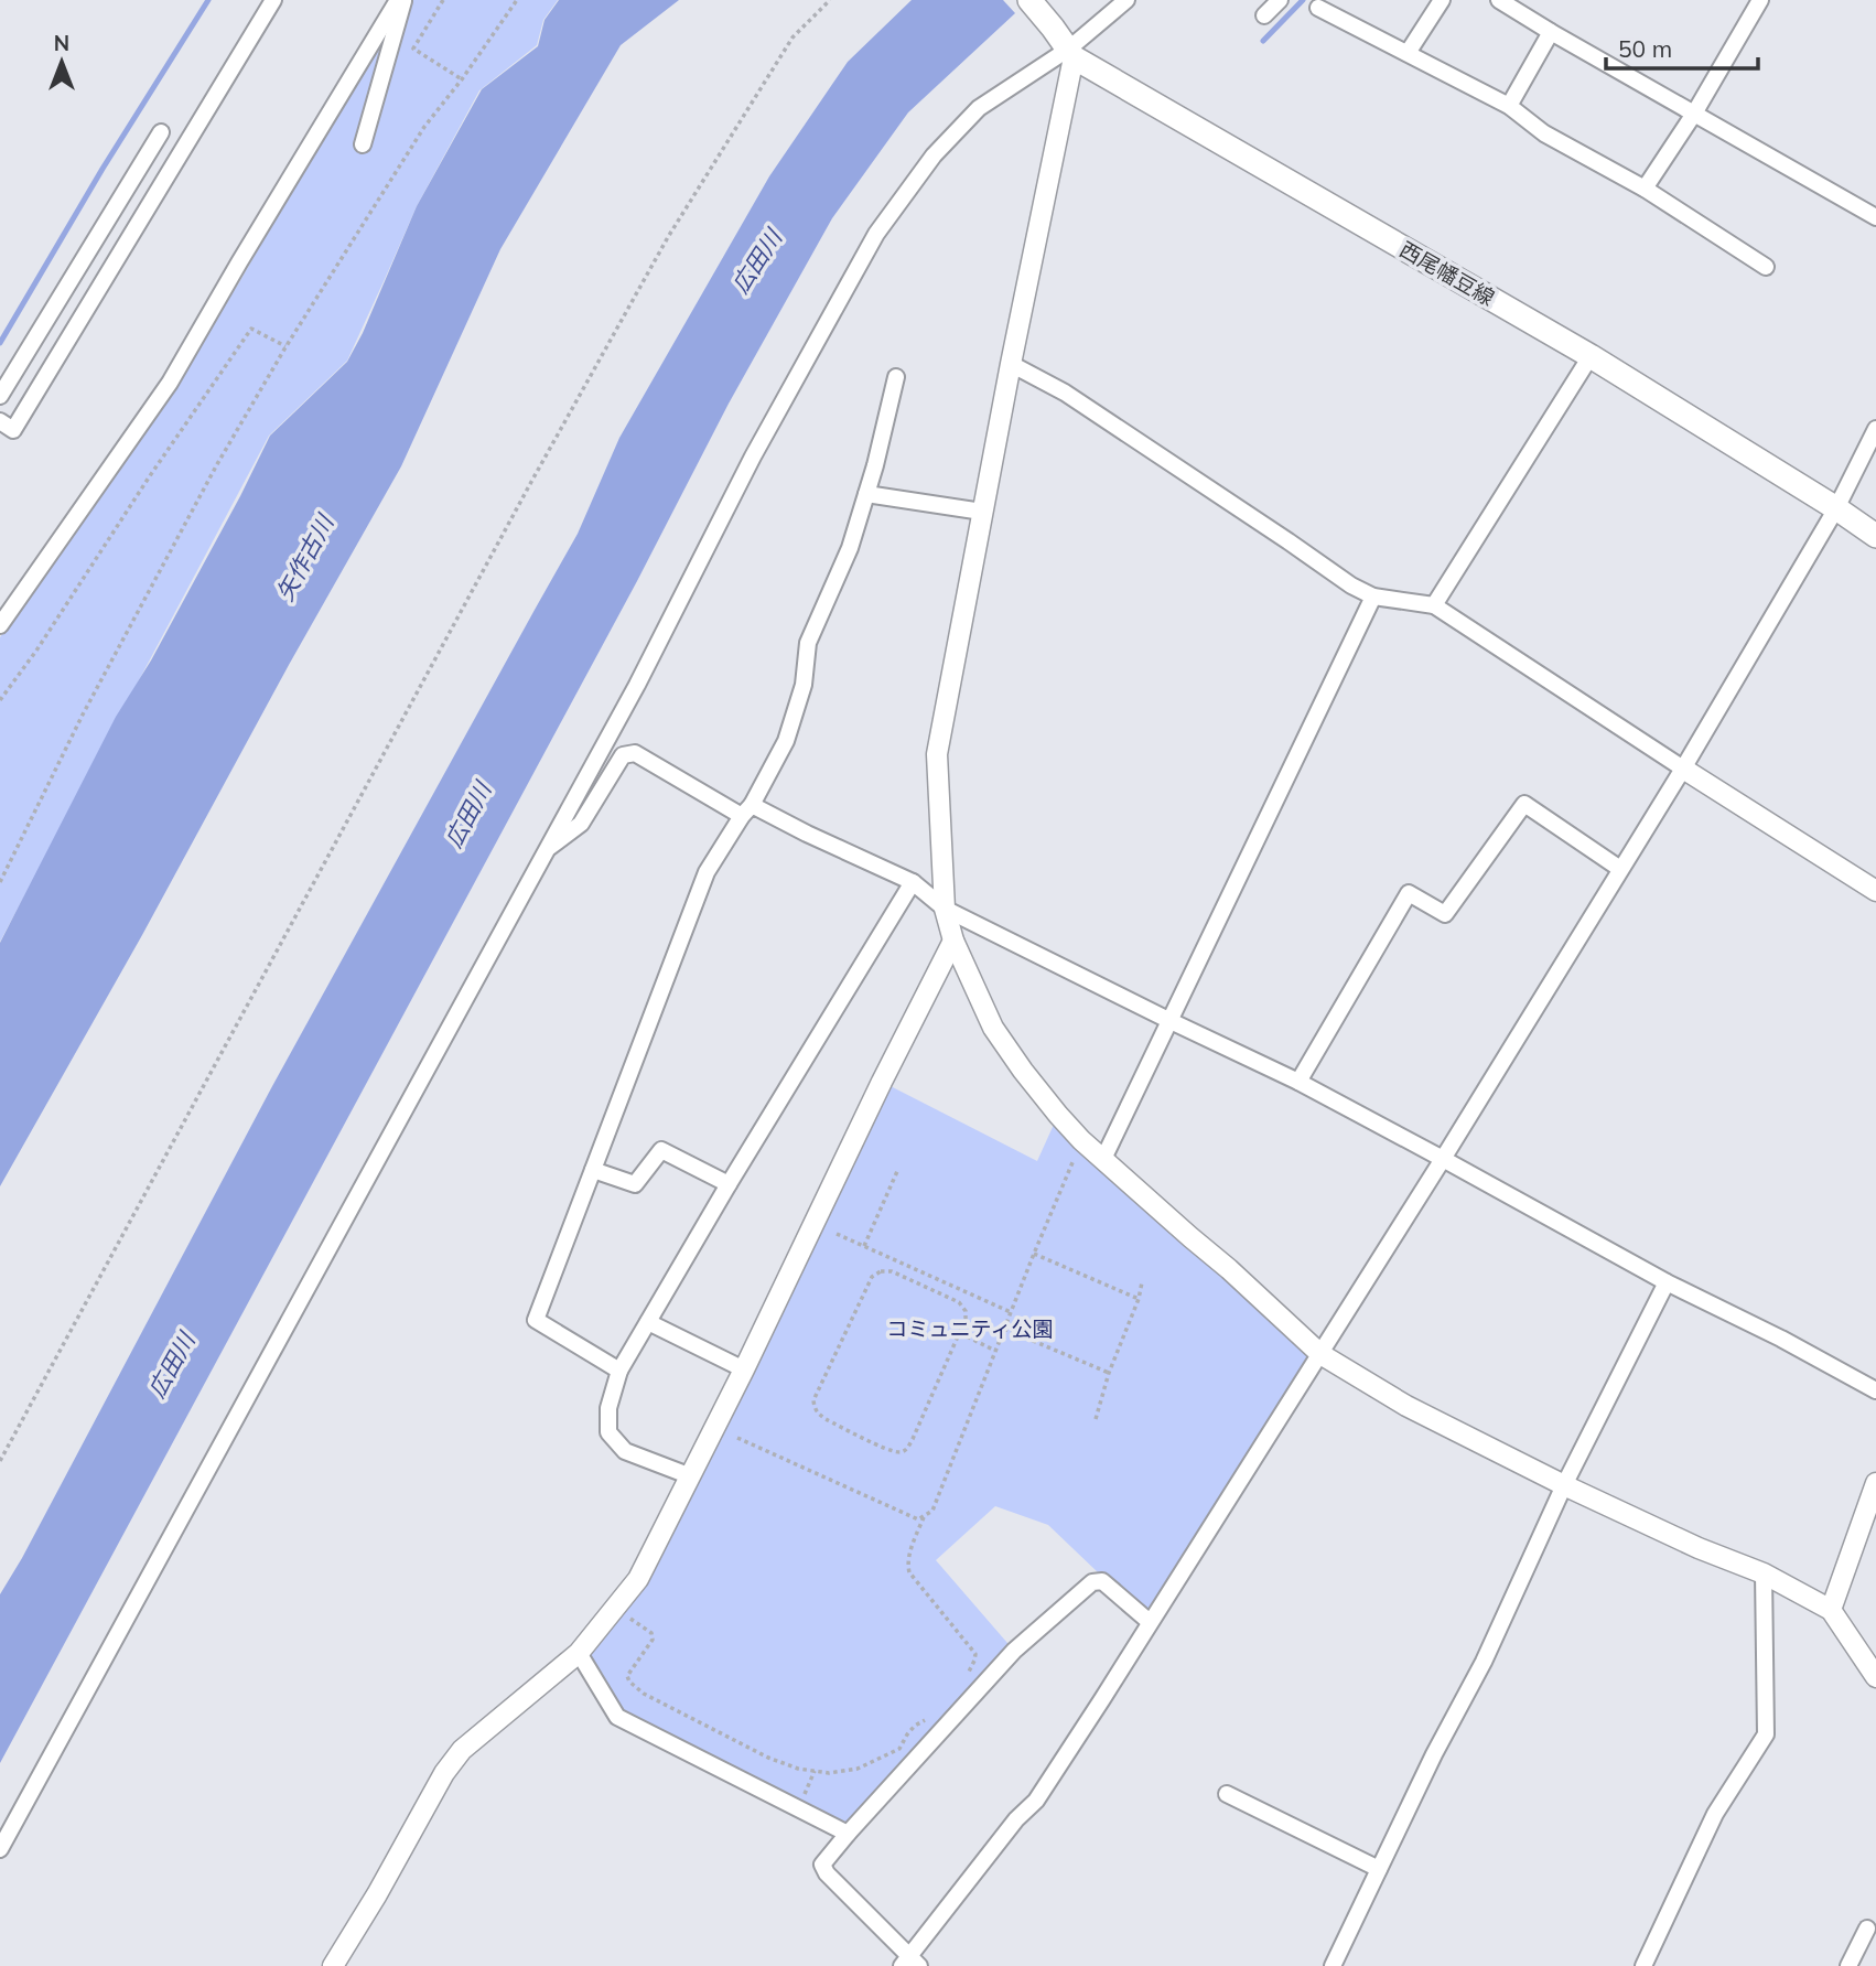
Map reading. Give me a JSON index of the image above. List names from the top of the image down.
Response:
{
  "streets": {
    "main road": ["西尾幡豆線"]
  },
  "water": ["広田川", "矢作古川"],
  "parks": ["コミュニティ公園"],
  "scale_bar": "50 m",
  "north": "top"
}
